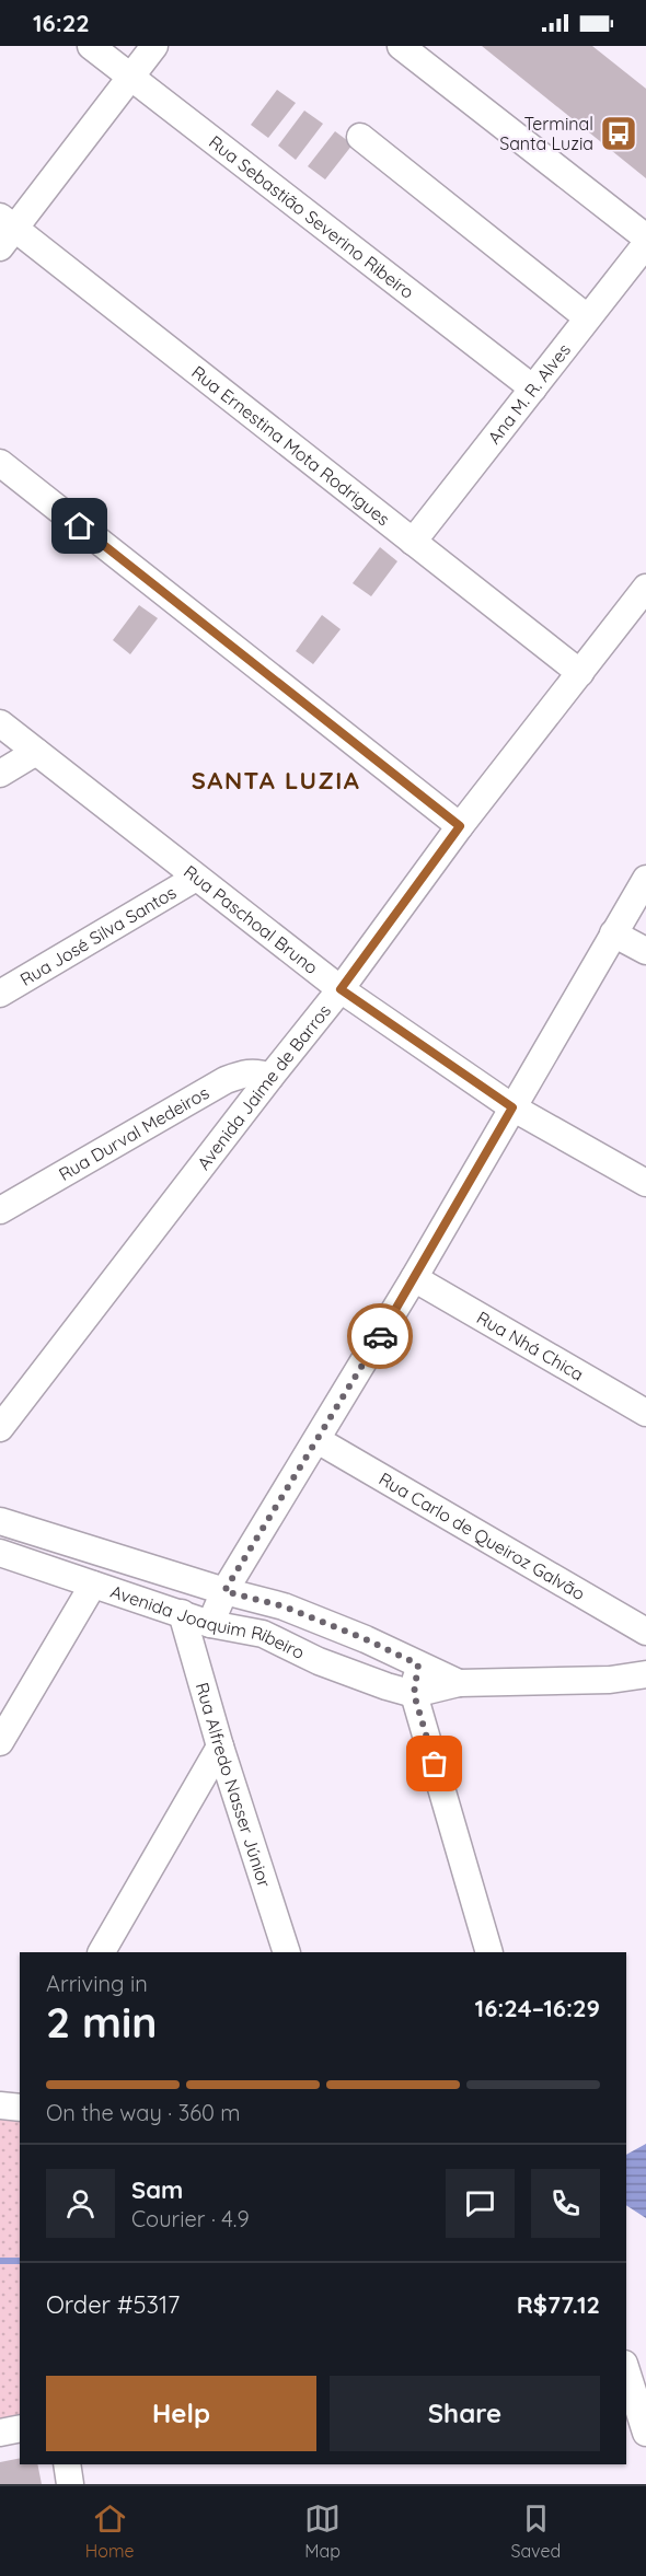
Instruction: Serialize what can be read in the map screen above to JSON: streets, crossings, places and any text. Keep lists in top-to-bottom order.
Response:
{
  "streets": {
    "street": [
      "Rua Sebastião Severino Ribeiro",
      "Ana M. R. Alves",
      "Rua Ernestina Mota Rodrigues",
      "Rua Paschoal Bruno",
      "Rua José Silva Santos",
      "Avenida Jaime de Barros",
      "Rua Durval Medeiros",
      "Rua Nhá Chica",
      "Rua Carlo de Queiroz Galvão",
      "Avenida Joaquim Ribeiro",
      "Rua Alfredo Nasser Júnior"
    ]
  },
  "crossings": [
    ["Rua Sebastião Severino Ribeiro", "Ana M. R. Alves"],
    ["Ana M. R. Alves", "Rua Ernestina Mota Rodrigues"],
    ["Rua Ernestina Mota Rodrigues", "Avenida Jaime de Barros"],
    ["Rua Paschoal Bruno", "Rua José Silva Santos"],
    ["Rua Paschoal Bruno", "Avenida Jaime de Barros"],
    ["Avenida Jaime de Barros", "Rua Durval Medeiros"],
    ["Avenida Joaquim Ribeiro", "Rua Alfredo Nasser Júnior"]
  ],
  "districts": ["SANTA LUZIA"],
  "places": {
    "bus stop": ["Terminal Santa Luzia"]
  },
  "page": {
    "status": "16:22",
    "heading": ["2 min", "Arriving in", "16:24–16:29"],
    "panel": [
      "Sam",
      "Courier · 4.9",
      "Order #5317",
      "R$77.12"
    ],
    "bar": "On the way · 360 m",
    "buttons": ["Help", "Share"],
    "tabs": ["Home", "Map", "Saved"]
  }
}
